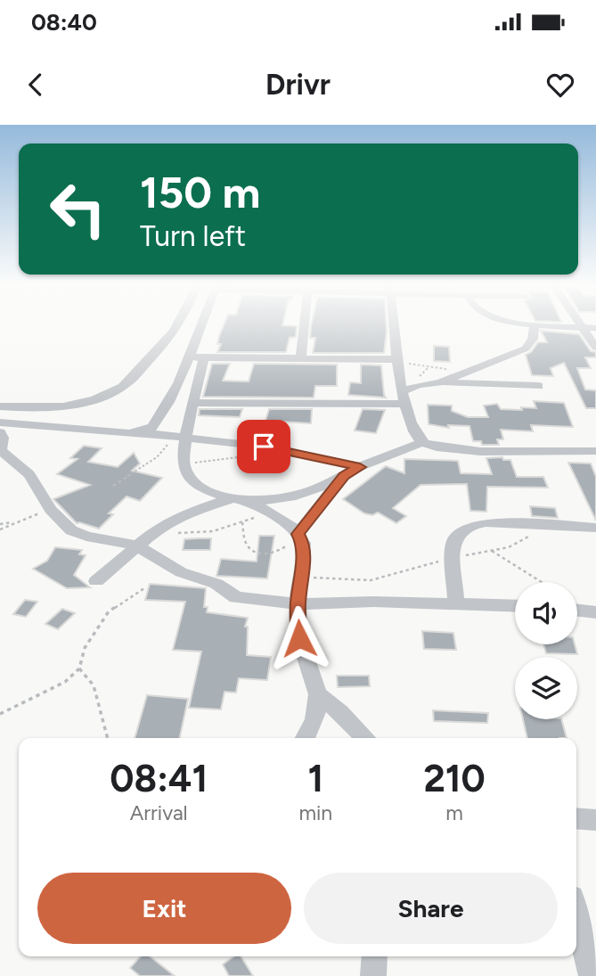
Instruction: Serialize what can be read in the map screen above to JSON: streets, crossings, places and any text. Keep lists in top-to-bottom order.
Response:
{
  "page": {
    "status": "08:40",
    "header": "Drivr",
    "turn": ["150 m", "Turn left"],
    "eta": [
      "08:41",
      "Arrival",
      "1",
      "min",
      "210",
      "m"
    ],
    "buttons": ["Exit", "Share"]
  }
}
